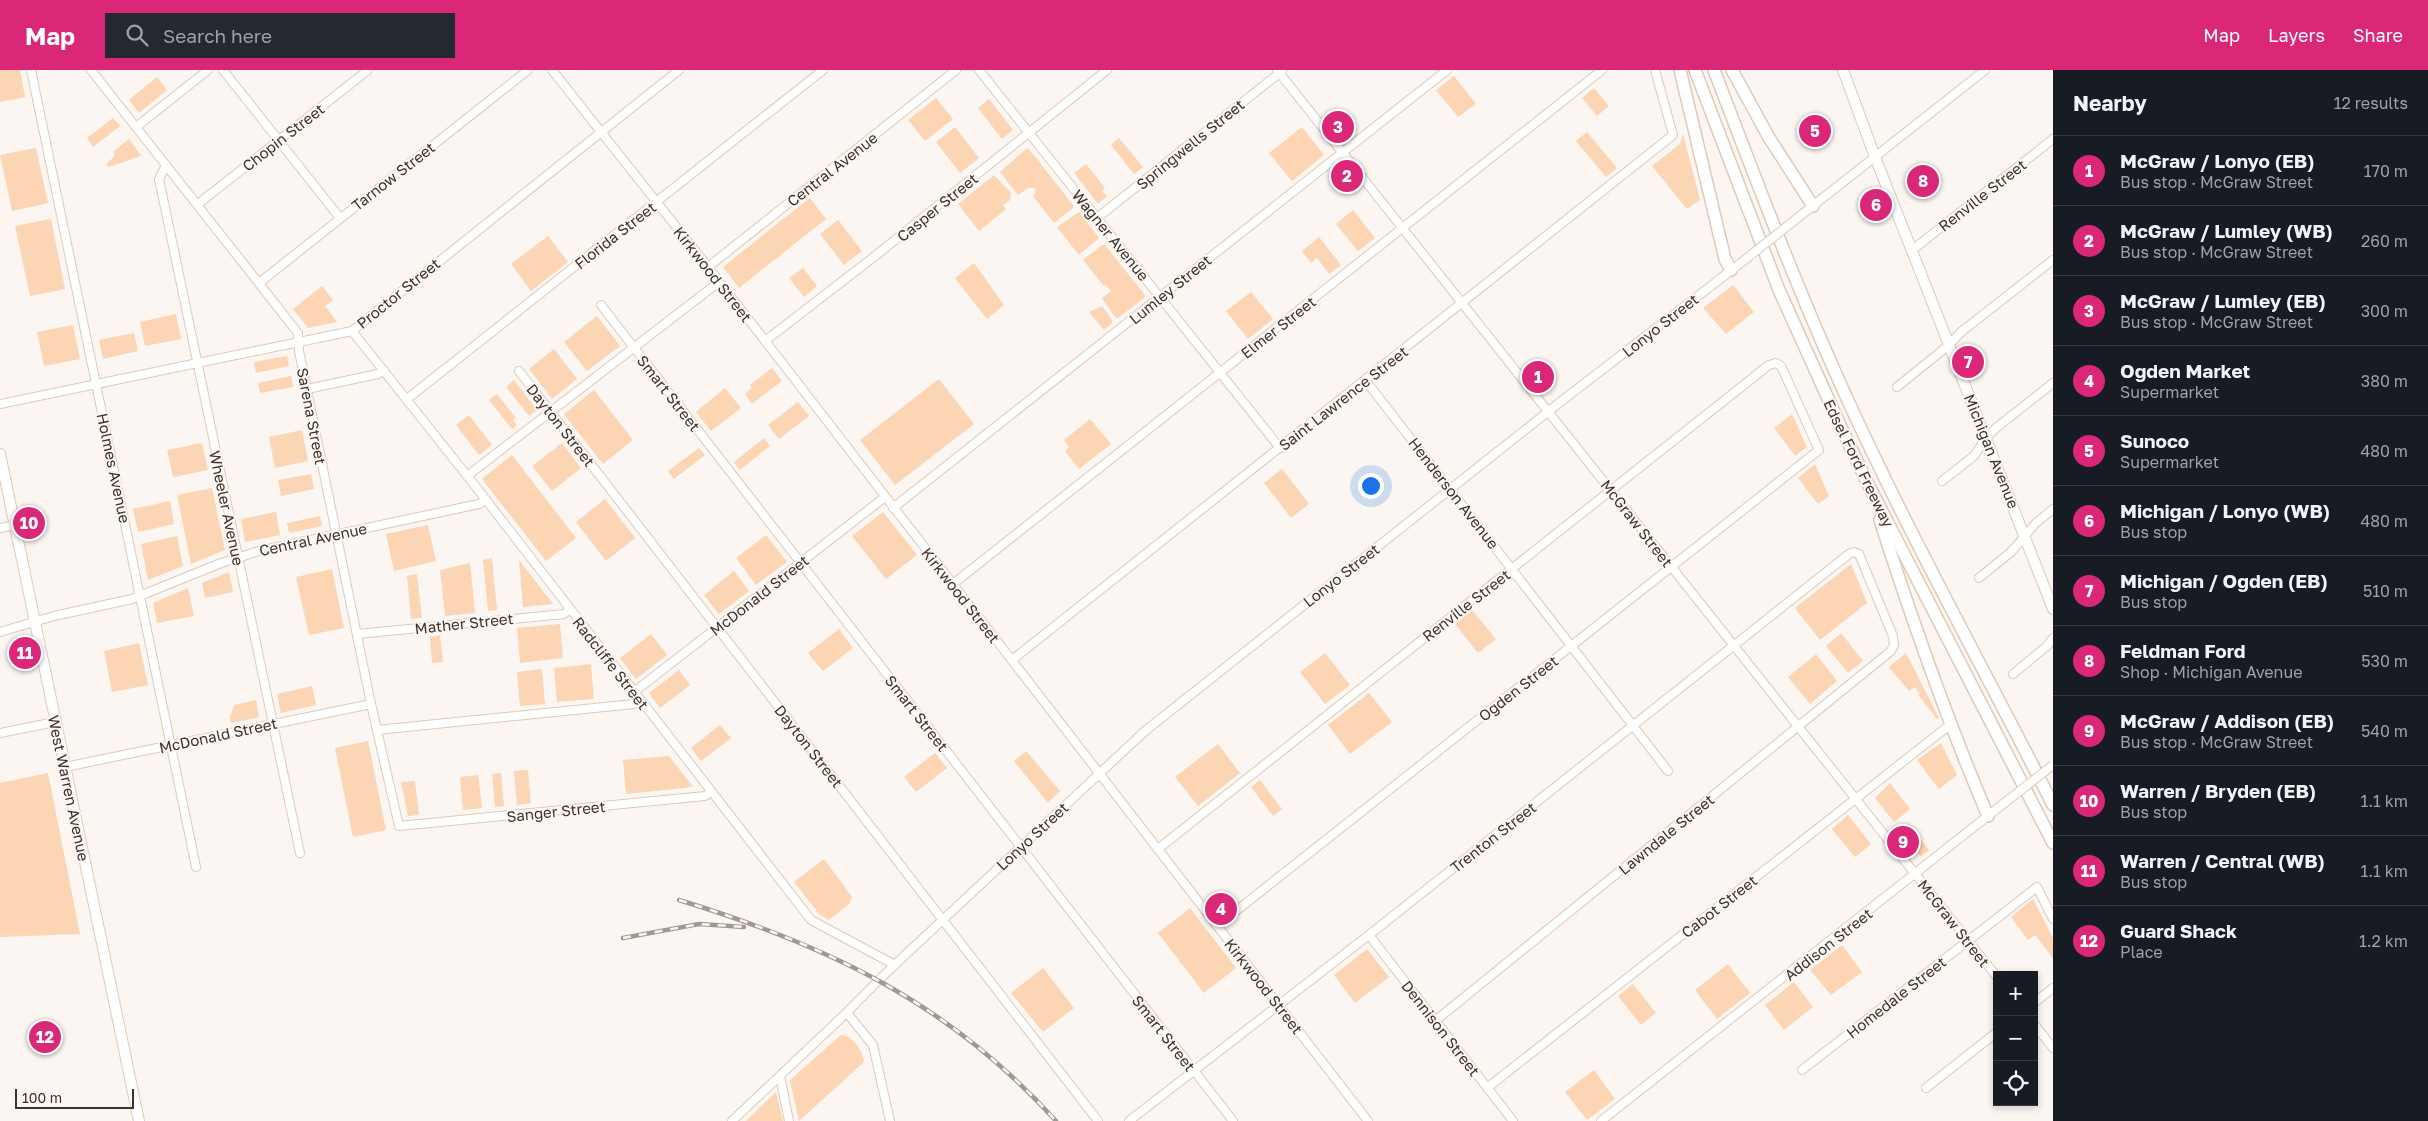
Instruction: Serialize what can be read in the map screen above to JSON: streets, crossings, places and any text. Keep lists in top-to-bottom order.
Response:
{
  "streets": {
    "highway": ["Edsel Ford Freeway"],
    "main road": ["Michigan Avenue", "West Warren Avenue"],
    "street": [
      "Chopin Street",
      "Springwells Street",
      "Central Avenue",
      "Tarnow Street",
      "Renville Street",
      "Casper Street",
      "Florida Street",
      "Wagner Avenue",
      "Kirkwood Street",
      "Lumley Street",
      "Proctor Street",
      "Lonyo Street",
      "Elmer Street",
      "Smart Street",
      "Saint Lawrence Street",
      "Sarena Street",
      "Dayton Street",
      "Holmes Avenue",
      "Henderson Avenue",
      "Wheeler Avenue",
      "McGraw Street",
      "McDonald Street",
      "Mather Street",
      "Radcliffe Street",
      "Ogden Street",
      "Sanger Street",
      "Lawndale Street",
      "Trenton Street",
      "Cabot Street",
      "Addison Street",
      "Homedale Street",
      "Dennison Street"
    ]
  },
  "crossings": [
    ["Chopin Street", "Sarena Street"],
    ["Springwells Street", "Wagner Avenue"],
    ["Springwells Street", "McGraw Street"],
    ["Central Avenue", "Kirkwood Street"],
    ["Central Avenue", "Sarena Street"],
    ["Central Avenue", "Holmes Avenue"],
    ["Central Avenue", "Wheeler Avenue"],
    ["Central Avenue", "Radcliffe Street"],
    ["Central Avenue", "West Warren Avenue"],
    ["Tarnow Street", "Sarena Street"],
    ["Renville Street", "Kirkwood Street"],
    ["Renville Street", "Michigan Avenue"],
    ["Renville Street", "Henderson Avenue"],
    ["Renville Street", "McGraw Street"],
    ["Renville Street", "Ogden Street"],
    ["Casper Street", "Wagner Avenue"],
    ["Casper Street", "Kirkwood Street"],
    ["Florida Street", "Kirkwood Street"],
    ["Florida Street", "Radcliffe Street"],
    ["Wagner Avenue", "Lumley Street"],
    ["Wagner Avenue", "Elmer Street"],
    ["Wagner Avenue", "Saint Lawrence Street"],
    ["Kirkwood Street", "Lumley Street"],
    ["Kirkwood Street", "Proctor Street"],
    ["Kirkwood Street", "Lonyo Street"],
    ["Kirkwood Street", "Elmer Street"],
    ["Kirkwood Street", "Saint Lawrence Street"],
    ["Kirkwood Street", "McDonald Street"],
    ["Kirkwood Street", "Ogden Street"],
    ["Kirkwood Street", "Trenton Street"],
    ["Lumley Street", "McGraw Street"],
    ["Proctor Street", "Sarena Street"],
    ["Proctor Street", "Holmes Avenue"],
    ["Proctor Street", "Wheeler Avenue"],
    ["Proctor Street", "Radcliffe Street"],
    ["Lonyo Street", "Smart Street"],
    ["Lonyo Street", "Dayton Street"],
    ["Lonyo Street", "Michigan Avenue"],
    ["Lonyo Street", "Henderson Avenue"],
    ["Lonyo Street", "McGraw Street"],
    ["Lonyo Street", "Radcliffe Street"],
    ["Elmer Street", "McGraw Street"],
    ["Smart Street", "McDonald Street"],
    ["Smart Street", "Trenton Street"],
    ["Saint Lawrence Street", "Henderson Avenue"],
    ["Saint Lawrence Street", "McGraw Street"],
    ["Sarena Street", "Wheeler Avenue"],
    ["Sarena Street", "McDonald Street"],
    ["Sarena Street", "Mather Street"],
    ["Sarena Street", "Sanger Street"],
    ["Dayton Street", "McDonald Street"],
    ["Holmes Avenue", "McDonald Street"],
    ["Henderson Avenue", "Ogden Street"],
    ["Henderson Avenue", "Trenton Street"],
    ["Wheeler Avenue", "McDonald Street"],
    ["McGraw Street", "Ogden Street"],
    ["McGraw Street", "Lawndale Street"],
    ["McGraw Street", "Trenton Street"],
    ["McGraw Street", "Cabot Street"],
    ["McGraw Street", "Addison Street"],
    ["McGraw Street", "Homedale Street"],
    ["McDonald Street", "Radcliffe Street"],
    ["McDonald Street", "West Warren Avenue"],
    ["Mather Street", "Radcliffe Street"],
    ["Radcliffe Street", "Sanger Street"],
    ["Lawndale Street", "Trenton Street"],
    ["Lawndale Street", "Dennison Street"],
    ["Trenton Street", "Dennison Street"],
    ["Cabot Street", "Dennison Street"]
  ],
  "scale_bar": "100 m",
  "page": {
    "header": "Map",
    "search": "Search here",
    "nav": ["Map", "Layers", "Share"],
    "heading": ["Nearby", "12 results"],
    "pins": [
      "3",
      "5",
      "2",
      "8",
      "6",
      "7",
      "1",
      "10",
      "11",
      "9",
      "4",
      "12"
    ],
    "list": [
      {
        "mark": "1",
        "name": "McGraw / Lonyo (EB)",
        "note": "Bus stop · McGraw Street",
        "value": "170 m"
      },
      {
        "mark": "2",
        "name": "McGraw / Lumley (WB)",
        "note": "Bus stop · McGraw Street",
        "value": "260 m"
      },
      {
        "mark": "3",
        "name": "McGraw / Lumley (EB)",
        "note": "Bus stop · McGraw Street",
        "value": "300 m"
      },
      {
        "mark": "4",
        "name": "Ogden Market",
        "note": "Supermarket",
        "value": "380 m"
      },
      {
        "mark": "5",
        "name": "Sunoco",
        "note": "Supermarket",
        "value": "480 m"
      },
      {
        "mark": "6",
        "name": "Michigan / Lonyo (WB)",
        "note": "Bus stop",
        "value": "480 m"
      },
      {
        "mark": "7",
        "name": "Michigan / Ogden (EB)",
        "note": "Bus stop",
        "value": "510 m"
      },
      {
        "mark": "8",
        "name": "Feldman Ford",
        "note": "Shop · Michigan Avenue",
        "value": "530 m"
      },
      {
        "mark": "9",
        "name": "McGraw / Addison (EB)",
        "note": "Bus stop · McGraw Street",
        "value": "540 m"
      },
      {
        "mark": "10",
        "name": "Warren / Bryden (EB)",
        "note": "Bus stop",
        "value": "1.1 km"
      },
      {
        "mark": "11",
        "name": "Warren / Central (WB)",
        "note": "Bus stop",
        "value": "1.1 km"
      },
      {
        "mark": "12",
        "name": "Guard Shack",
        "note": "Place",
        "value": "1.2 km"
      }
    ],
    "map_buttons": ["+", "−"],
    "scale": "100 m"
  }
}
